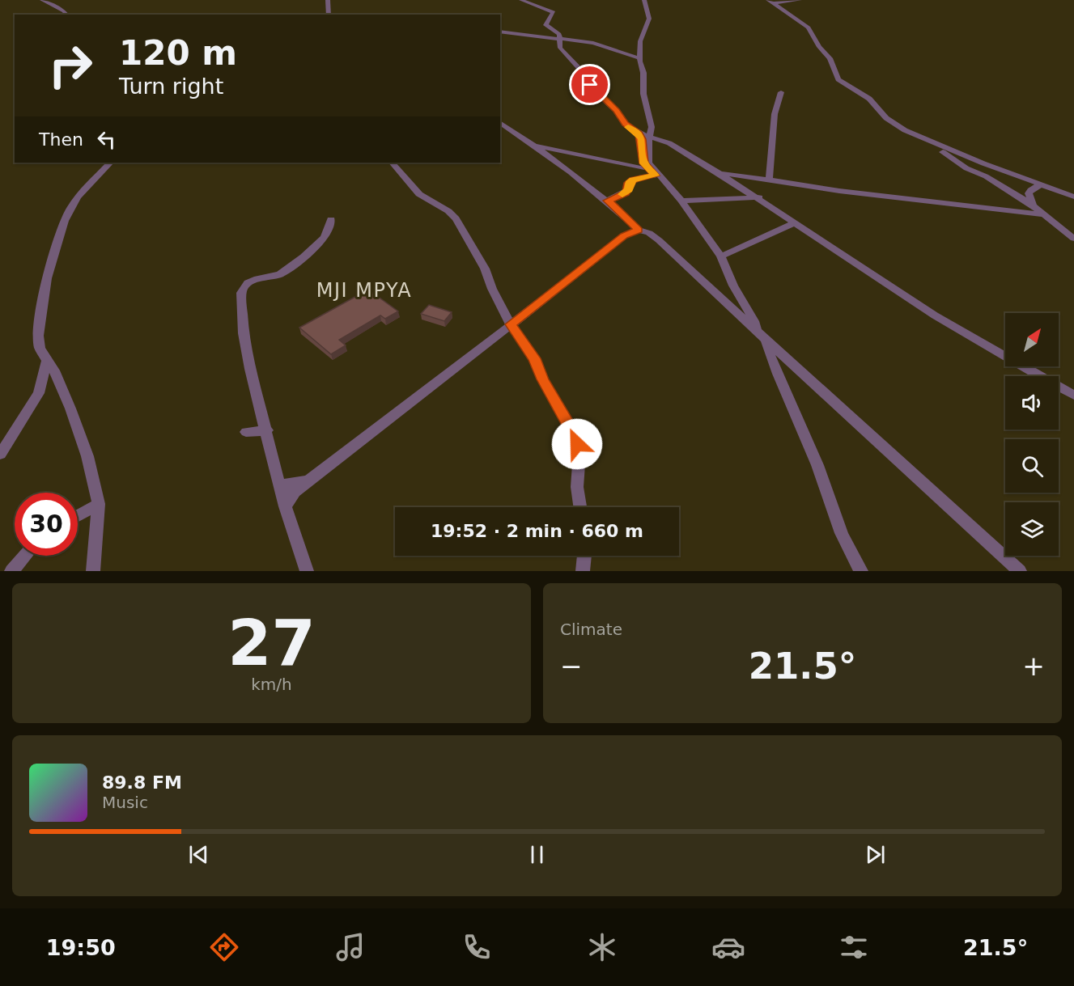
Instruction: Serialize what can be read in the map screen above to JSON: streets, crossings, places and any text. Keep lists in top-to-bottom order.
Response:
{
  "districts": ["MJI MPYA"],
  "north": "top right",
  "page": {
    "turn": ["120 m", "Turn right"],
    "then": "Then",
    "limit": "30",
    "trip": "19:52 · 2 min · 660 m",
    "tile": [
      ["27", "km/h"],
      "Climate"
    ],
    "heat": ["−", "21.5°", "+"],
    "song": ["89.8 FM", "Music"],
    "tabs": ["19:50", "21.5°"]
  }
}
